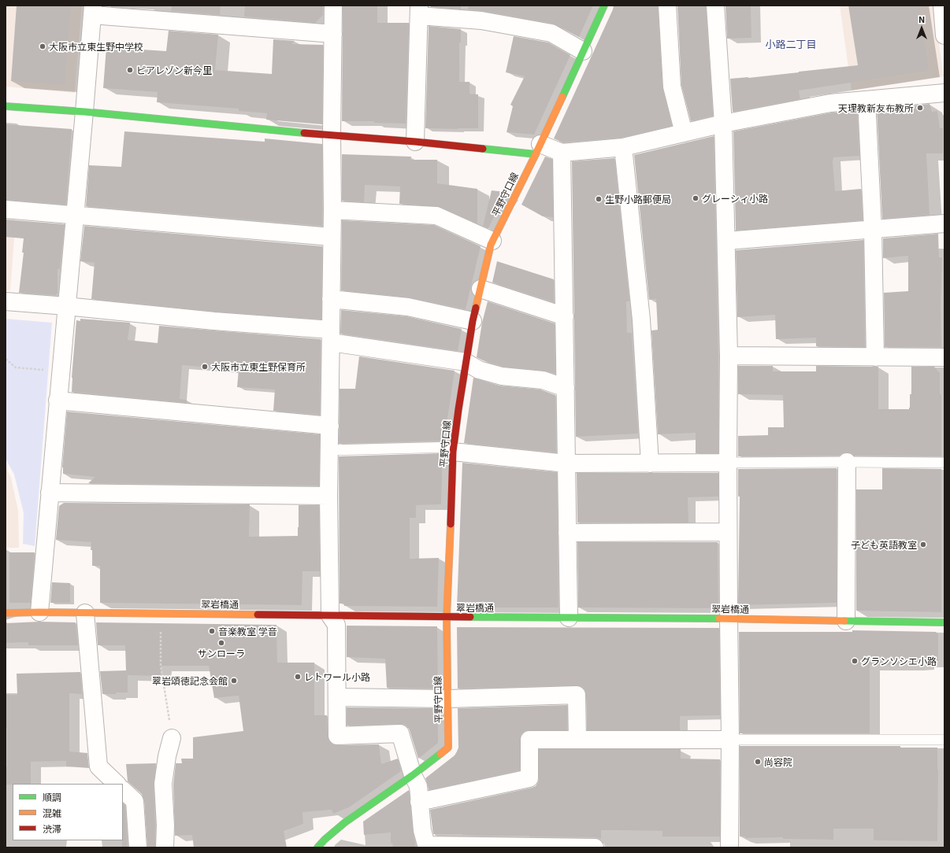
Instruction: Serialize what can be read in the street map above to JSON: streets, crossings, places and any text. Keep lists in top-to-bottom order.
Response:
{
  "streets": {
    "street": ["平野守口線", "翠岩橋通"]
  },
  "crossings": [
    ["平野守口線", "翠岩橋通"]
  ],
  "districts": ["小路二丁目"],
  "places": [
    "大阪市立東生野中学校",
    "ピアレゾン新今里",
    "天理教新友布教所",
    "グレーシィ小路",
    "生野小路郵便局",
    "大阪市立東生野保育所",
    "子ども英語教室",
    "音楽教室 学音",
    "サンローラ",
    "グランソシエ小路",
    "レトワール小路",
    "翠岩頌徳記念会館",
    "尚容院"
  ],
  "legend": ["順調", "混雑", "渋滞"],
  "north": "top"
}
